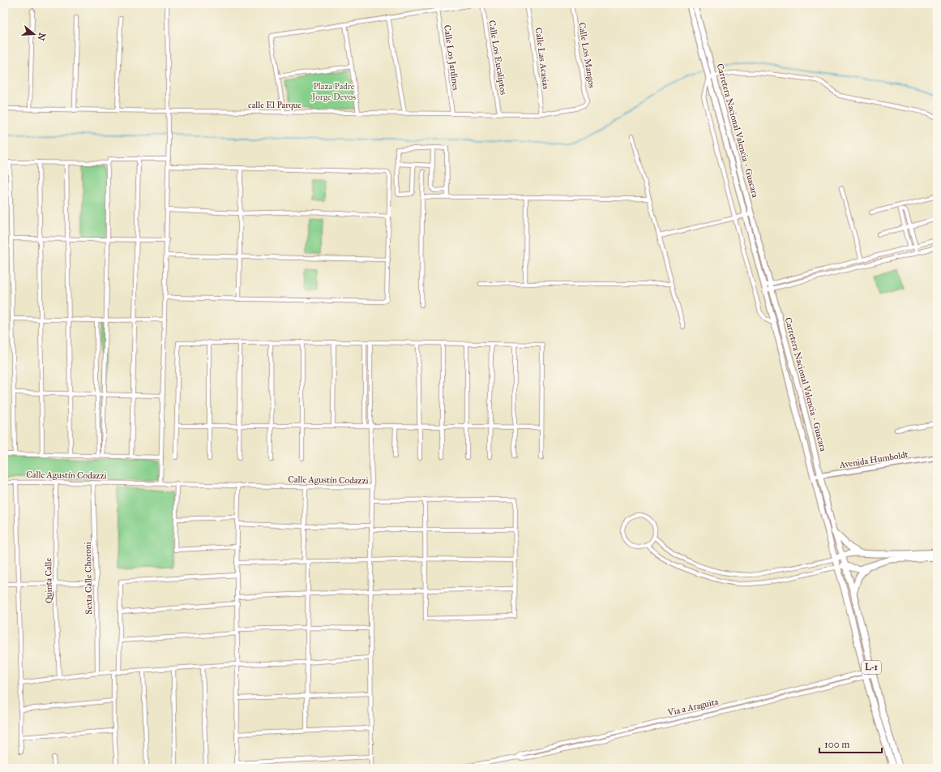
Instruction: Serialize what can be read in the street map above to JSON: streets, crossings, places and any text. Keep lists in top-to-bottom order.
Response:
{
  "streets": {
    "main road": ["Carretera Nacional Valencia - Guacara", "L-1"],
    "street": [
      "Calle Los Mangos",
      "Calle Los Jardines",
      "Calle Los Eucaliptos",
      "Calle Las Acasias",
      "calle El Parque",
      "Avenida Humboldt",
      "Calle Agustín Codazzi",
      "Sexta Calle Choroni",
      "Quinta Calle",
      "Via a Araguita"
    ]
  },
  "crossings": [
    ["Calle Los Mangos", "calle El Parque"],
    ["Calle Los Jardines", "calle El Parque"],
    ["Calle Los Eucaliptos", "calle El Parque"],
    ["Calle Las Acasias", "calle El Parque"],
    ["Carretera Nacional Valencia - Guacara", "Avenida Humboldt"],
    ["Carretera Nacional Valencia - Guacara", "Via a Araguita"],
    ["Calle Agustín Codazzi", "Sexta Calle Choroni"],
    ["Calle Agustín Codazzi", "Quinta Calle"]
  ],
  "parks": ["Plaza Padre Jorge Devos"],
  "scale_bar": "100 m",
  "north": "right"
}
